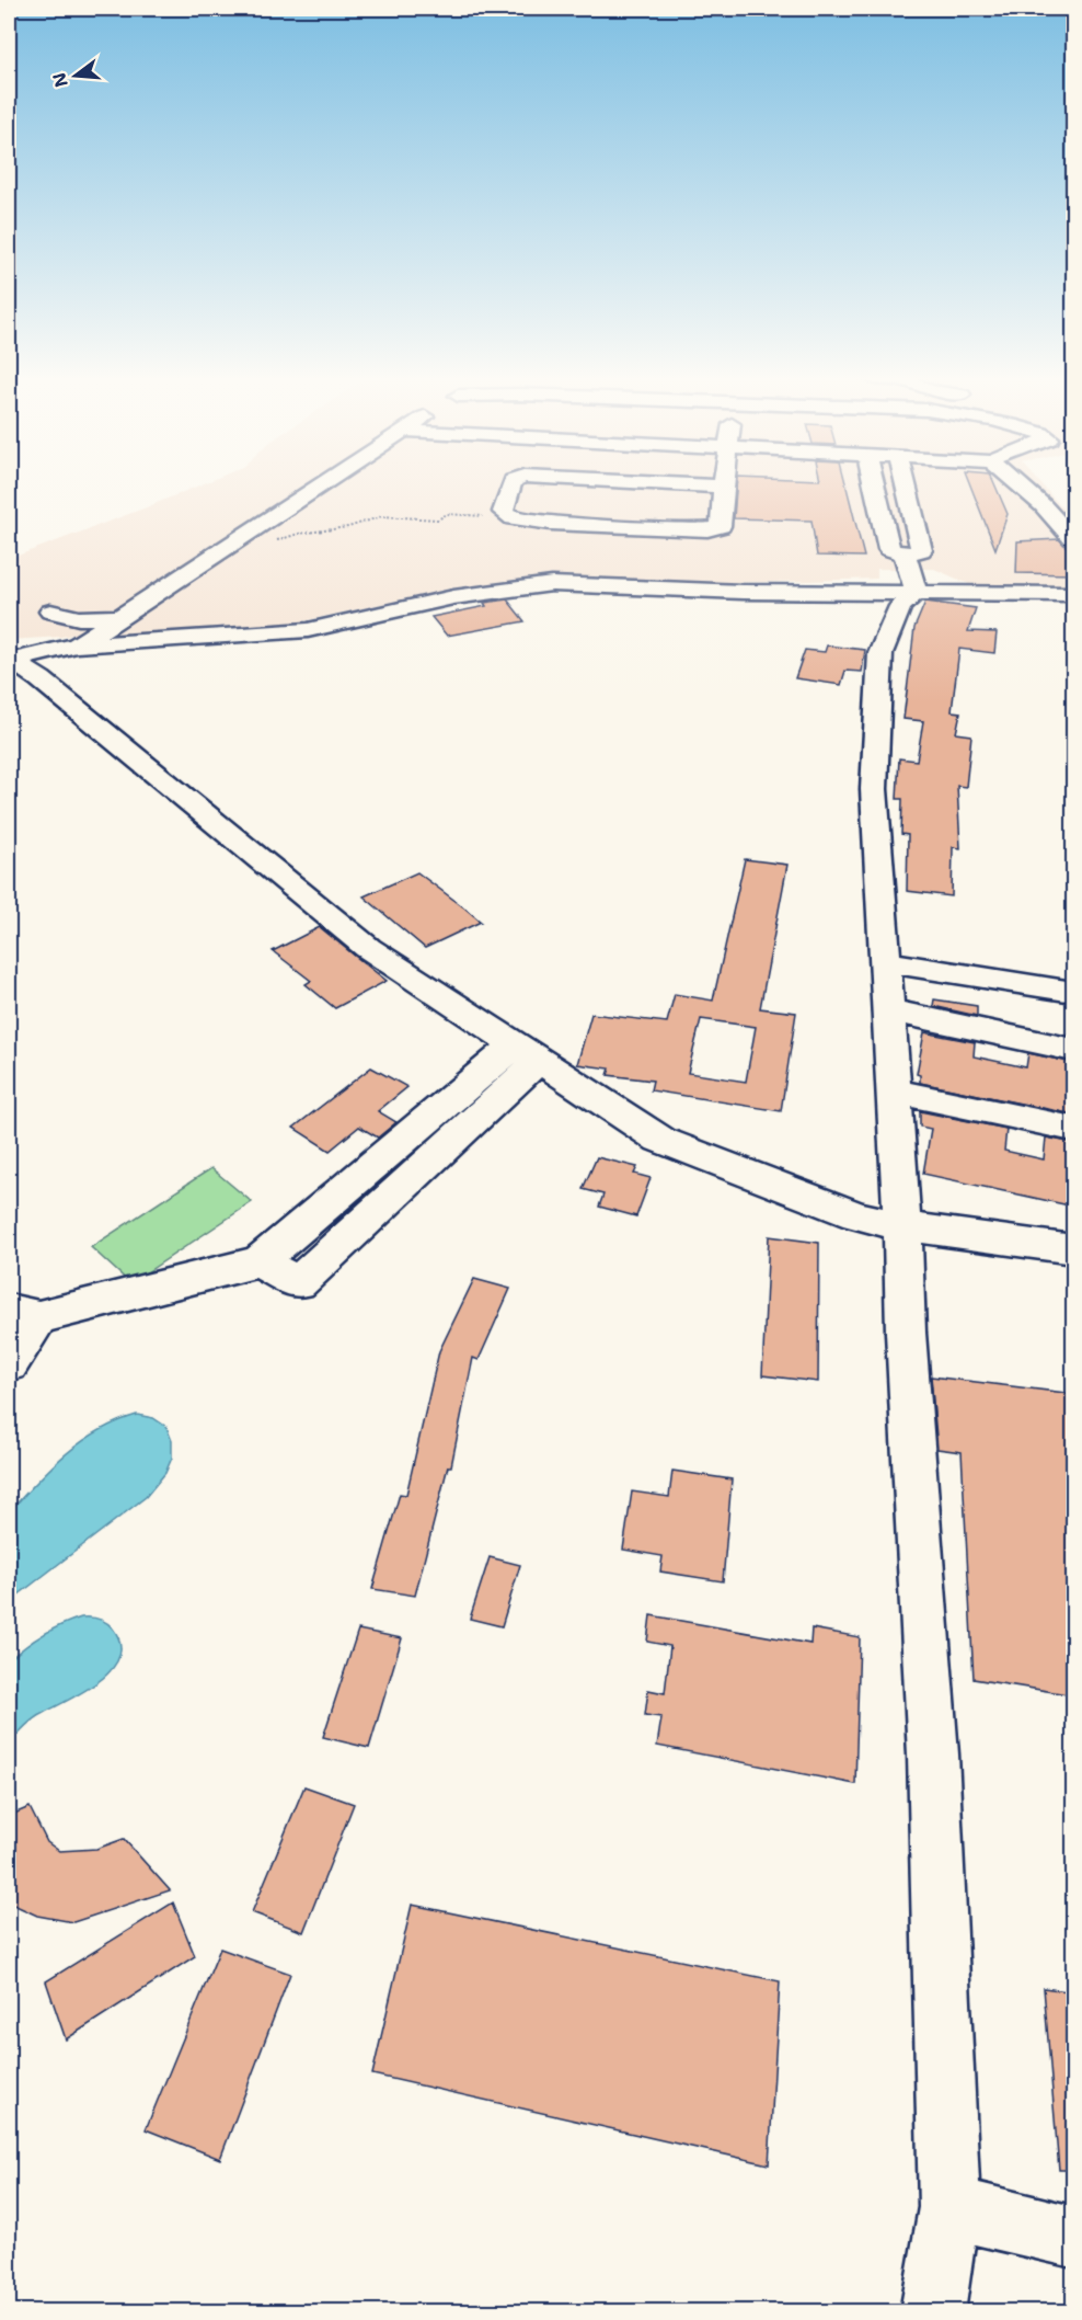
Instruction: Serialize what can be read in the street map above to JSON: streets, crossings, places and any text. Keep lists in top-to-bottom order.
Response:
{
  "north": "left"
}
